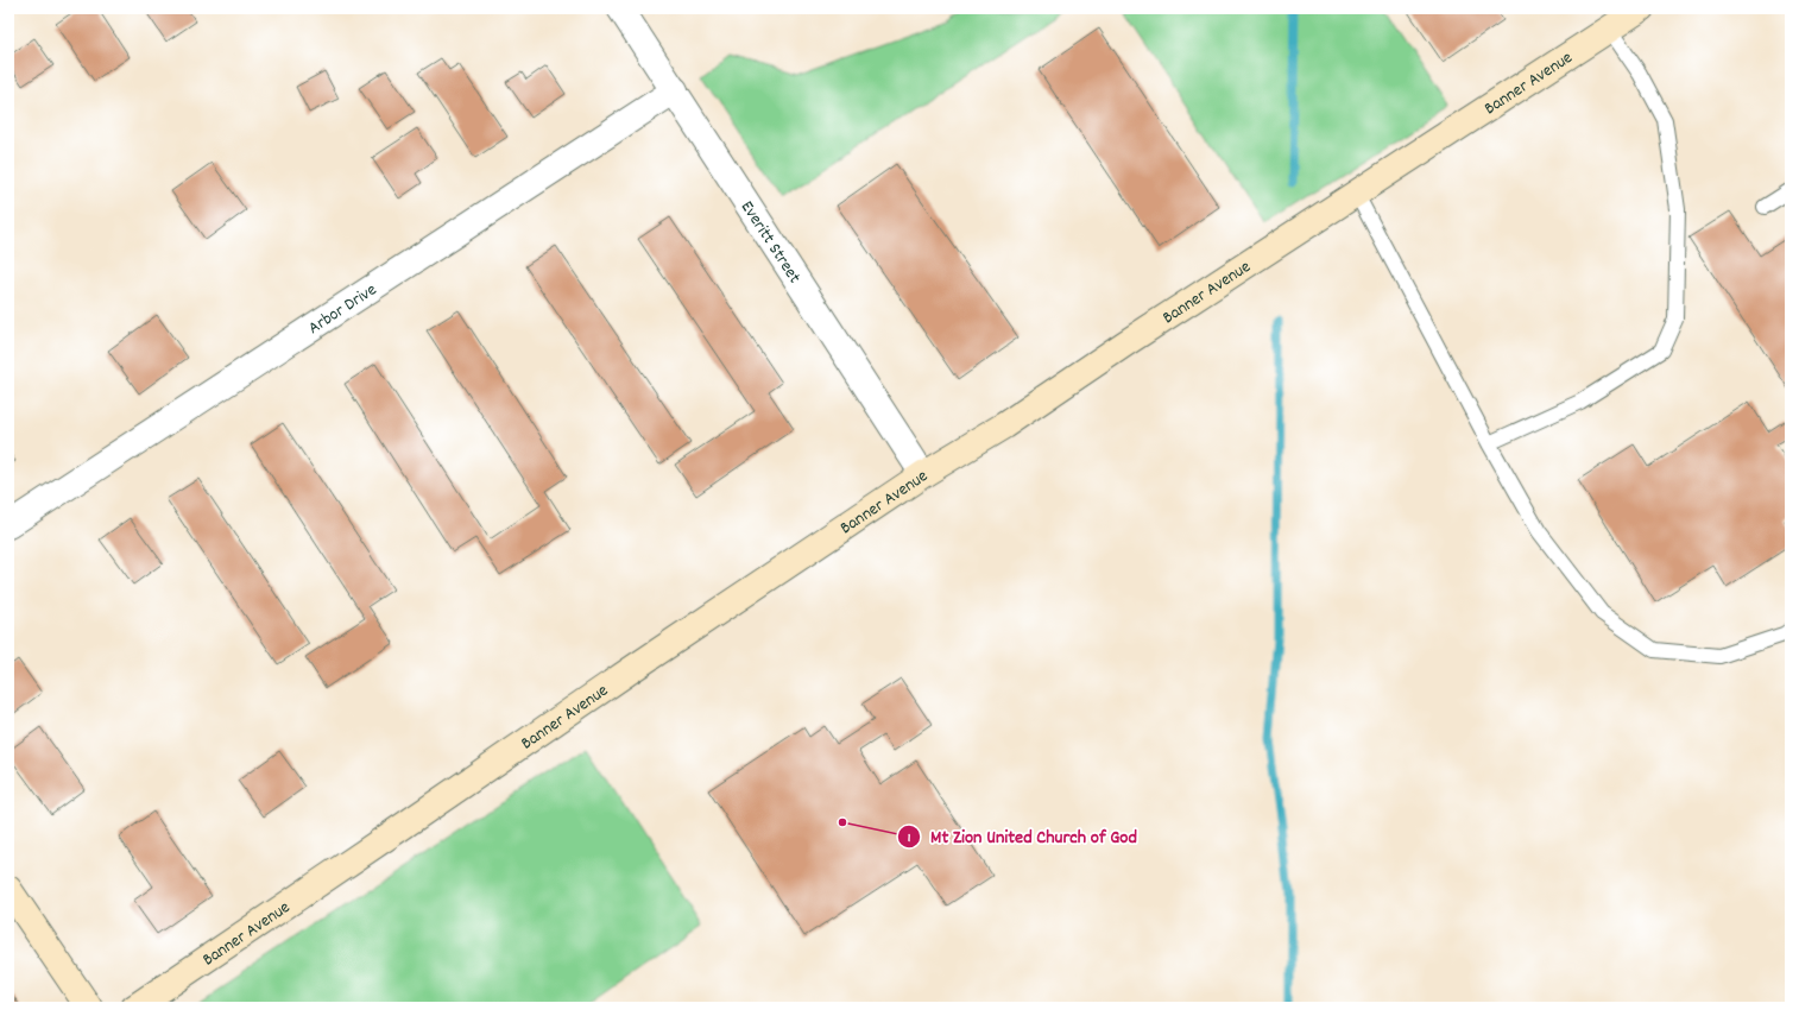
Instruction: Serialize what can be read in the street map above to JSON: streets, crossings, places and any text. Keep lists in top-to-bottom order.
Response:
{
  "streets": {
    "street": ["Banner Avenue", "Everitt Street", "Arbor Drive"]
  },
  "crossings": [
    ["Banner Avenue", "Everitt Street"],
    ["Everitt Street", "Arbor Drive"]
  ],
  "places": ["Mt Zion United Church of God"]
}
